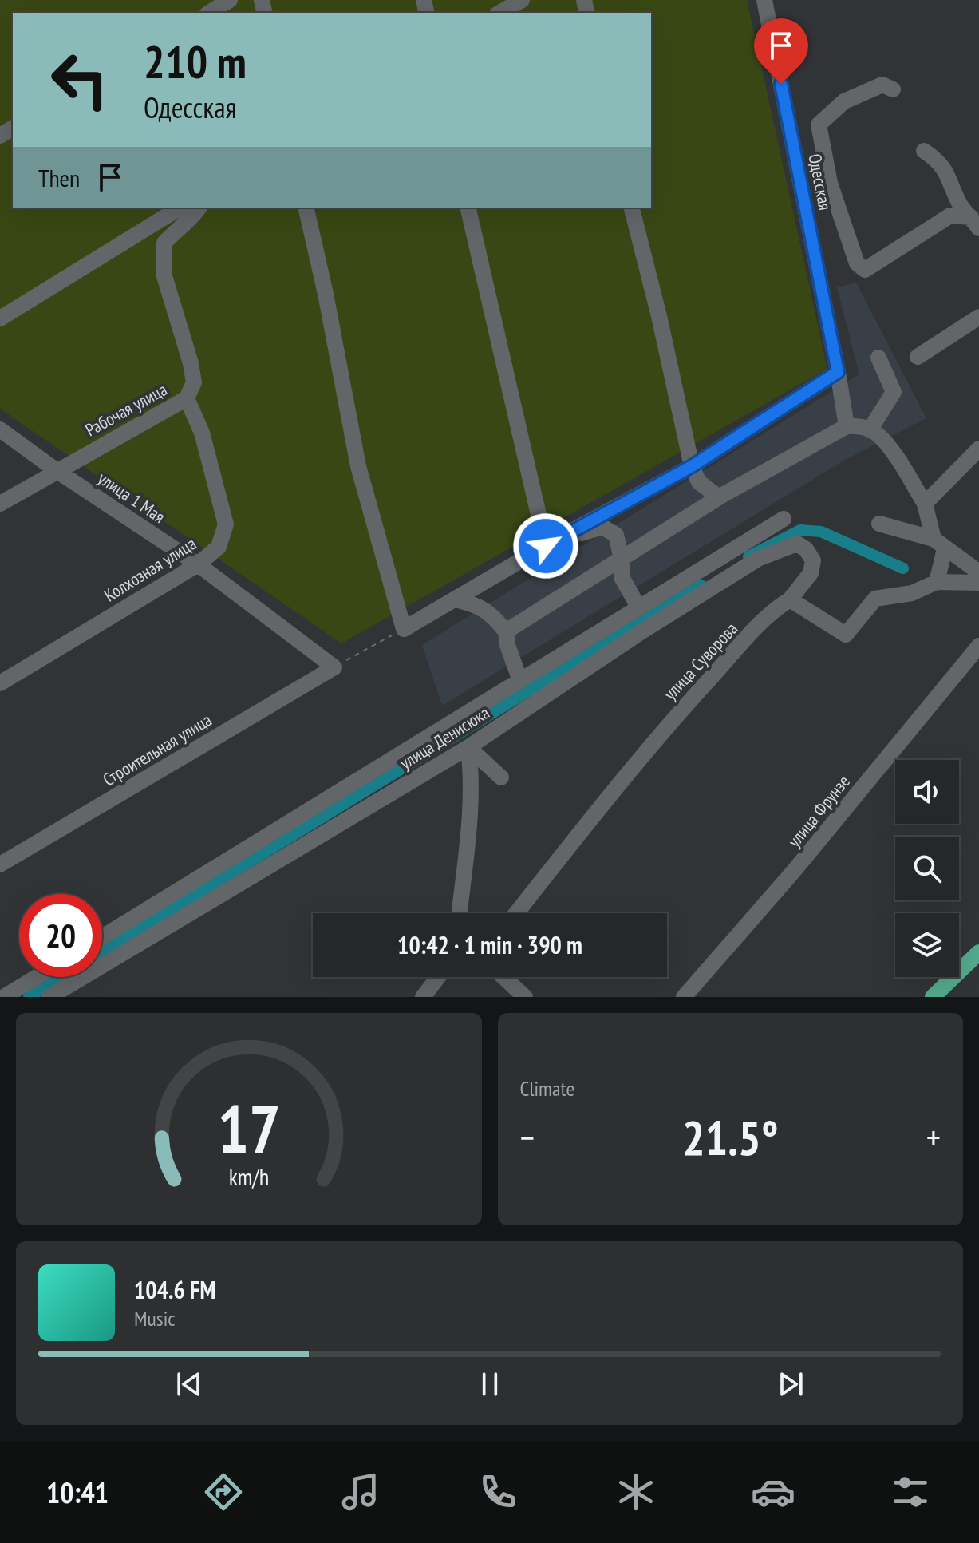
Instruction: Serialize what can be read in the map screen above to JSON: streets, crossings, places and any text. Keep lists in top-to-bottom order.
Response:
{
  "streets": {
    "street": [
      "Одесская",
      "Рабочая улица",
      "улица 1 Мая",
      "Колхозная улица",
      "улица Суворова",
      "улица Денисюка",
      "Строительная улица",
      "улица Фрунзе"
    ]
  },
  "crossings": [
    ["Рабочая улица", "улица 1 Мая"],
    ["Рабочая улица", "Колхозная улица"],
    ["улица 1 Мая", "Колхозная улица"],
    ["улица 1 Мая", "Строительная улица"],
    ["улица Суворова", "улица Денисюка"]
  ],
  "page": {
    "turn": ["210 m", "Одесская"],
    "then": "Then",
    "limit": "20",
    "trip": "10:42 · 1 min · 390 m",
    "tile": "Climate",
    "heat": ["−", "21.5°", "+"],
    "song": ["104.6 FM", "Music"],
    "tabs": "10:41",
    "gauge": ["17", "km/h"]
  }
}
